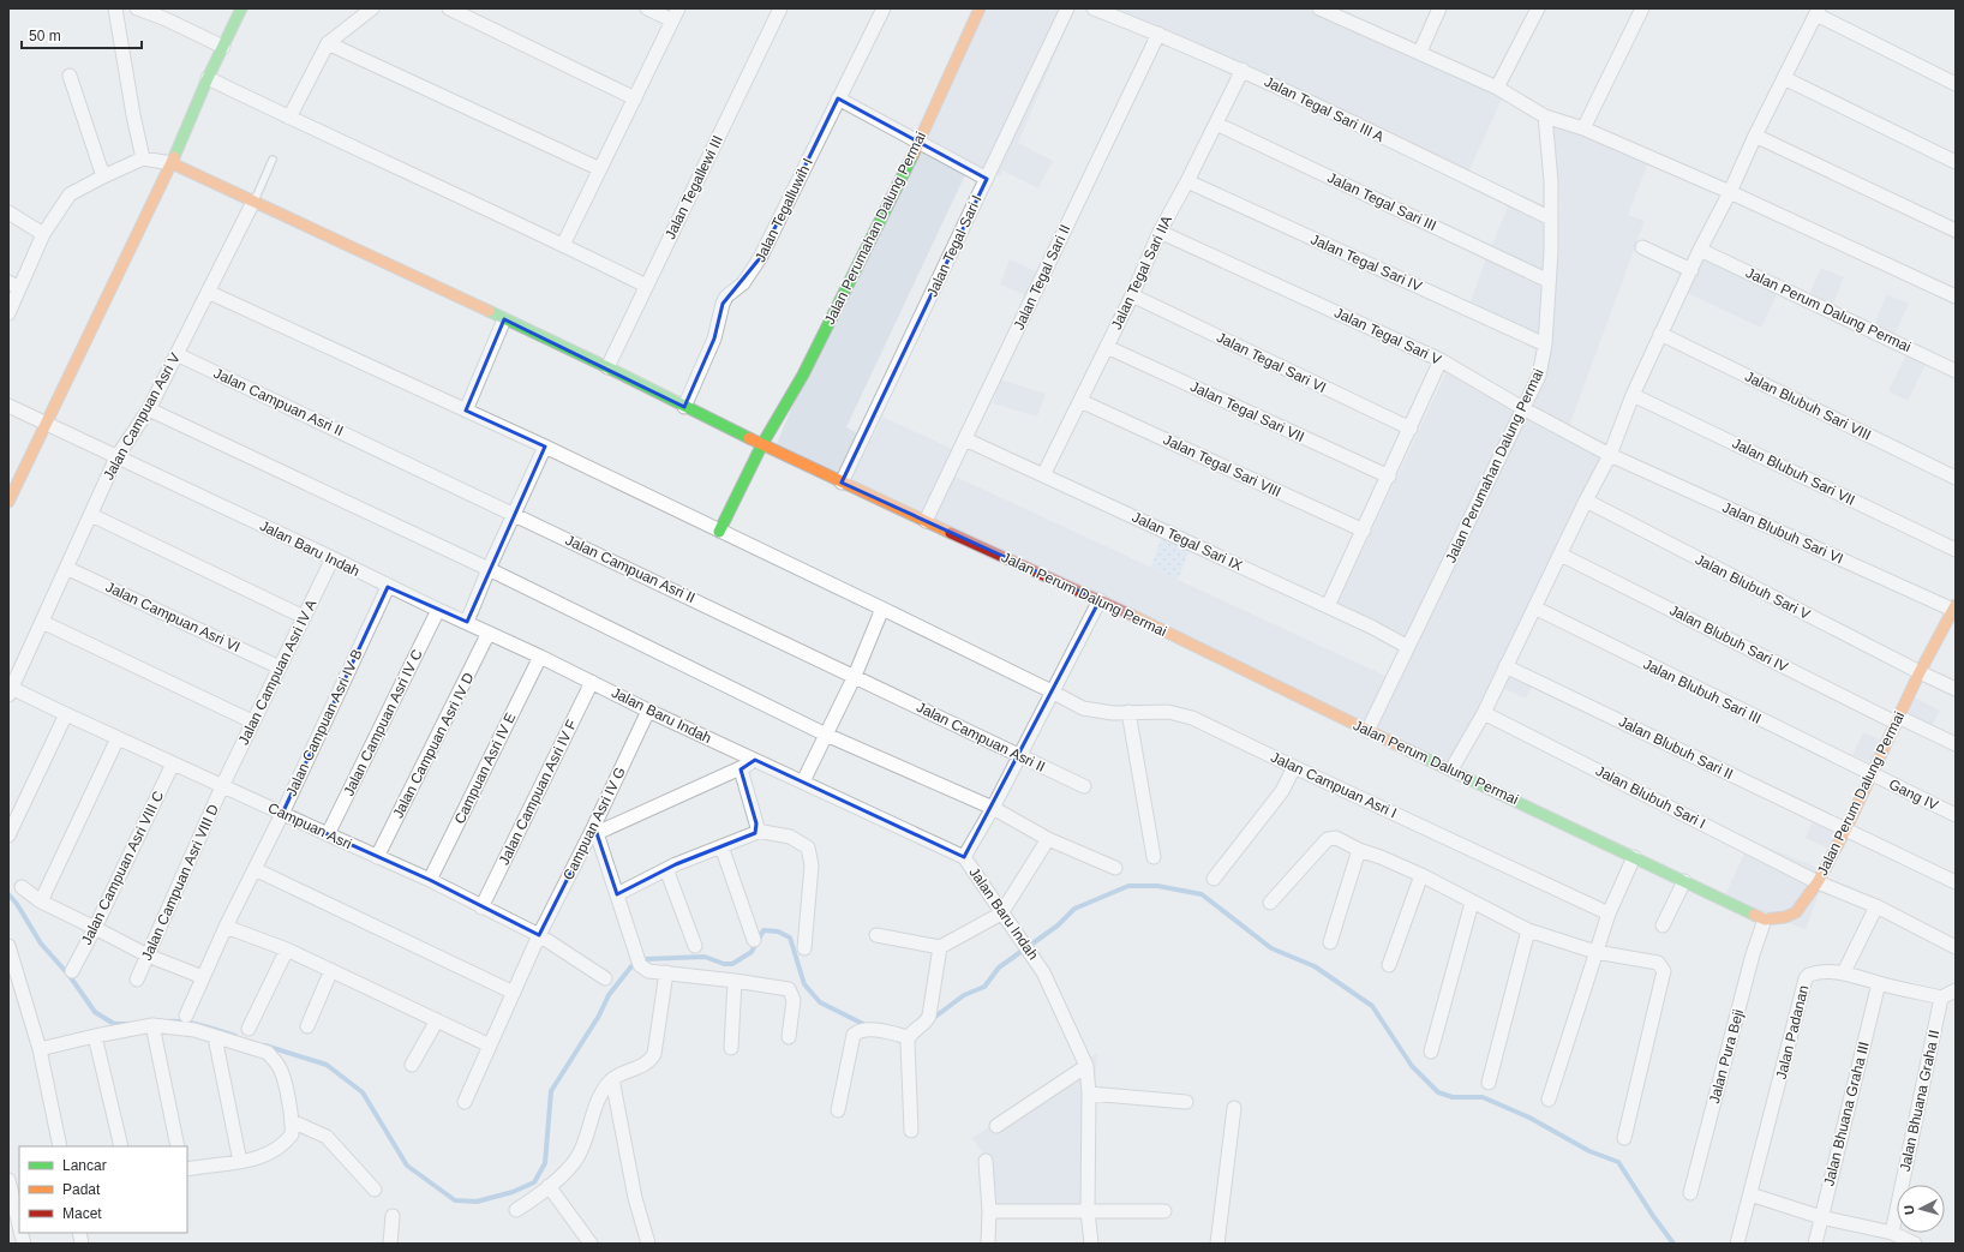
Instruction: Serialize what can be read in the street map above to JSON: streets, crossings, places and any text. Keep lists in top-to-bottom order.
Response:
{
  "streets": {
    "street": [
      "Jalan Tegal Sari III A",
      "Jalan Tegallewi III",
      "Jalan Tegal Sari III",
      "Jalan Tegalluwih I",
      "Jalan Perumahan Dalung Permai",
      "Jalan Tegal Sari I",
      "Jalan Tegal Sari IV",
      "Jalan Tegal Sari IIA",
      "Jalan Tegal Sari II",
      "Jalan Perum Dalung Permai",
      "Jalan Tegal Sari V",
      "Jalan Tegal Sari VI",
      "Jalan Campuan Asri II",
      "Jalan Blubuh Sari VIII",
      "Jalan Tegal Sari VII",
      "Jalan Campuan Asri V",
      "Jalan Tegal Sari VIII",
      "Jalan Blubuh Sari VII",
      "Jalan Blubuh Sari VI",
      "Jalan Tegal Sari IX",
      "Jalan Baru Indah",
      "Jalan Blubuh Sari V",
      "Jalan Campuan Asri VI",
      "Jalan Blubuh Sari IV",
      "Jalan Campuan Asri IV A",
      "Jalan Blubuh Sari III",
      "Jalan Campuan Asri IV B",
      "Jalan Campuan Asri IV C",
      "Jalan Campuan Asri IV D",
      "Jalan Blubuh Sari II",
      "Campuan Asri IV E",
      "Jalan Campuan Asri I",
      "Jalan Campuan Asri IV F",
      "Gang IV",
      "Jalan Blubuh Sari I",
      "Campuan Asri IV G",
      "Campuan Asri",
      "Jalan Campuan Asri VIII C",
      "Jalan Campuan Asri VIII D",
      "Jalan Padanan",
      "Jalan Pura Beji",
      "Jalan Bhuana Graha II",
      "Jalan Bhuana Graha III"
    ]
  },
  "crossings": [
    ["Jalan Tegal Sari III A", "Jalan Perumahan Dalung Permai"],
    ["Jalan Tegal Sari III A", "Jalan Tegal Sari IIA"],
    ["Jalan Tegal Sari III A", "Jalan Tegal Sari II"],
    ["Jalan Tegallewi III", "Jalan Perum Dalung Permai"],
    ["Jalan Tegal Sari III", "Jalan Perumahan Dalung Permai"],
    ["Jalan Tegal Sari III", "Jalan Tegal Sari IIA"],
    ["Jalan Tegalluwih I", "Jalan Perum Dalung Permai"],
    ["Jalan Perumahan Dalung Permai", "Jalan Tegal Sari IV"],
    ["Jalan Perumahan Dalung Permai", "Jalan Perum Dalung Permai"],
    ["Jalan Perumahan Dalung Permai", "Jalan Tegal Sari V"],
    ["Jalan Perumahan Dalung Permai", "Jalan Tegal Sari IX"],
    ["Jalan Tegal Sari I", "Jalan Perum Dalung Permai"],
    ["Jalan Tegal Sari IV", "Jalan Tegal Sari IIA"],
    ["Jalan Tegal Sari IIA", "Jalan Tegal Sari V"],
    ["Jalan Tegal Sari IIA", "Jalan Tegal Sari VI"],
    ["Jalan Tegal Sari IIA", "Jalan Tegal Sari VII"],
    ["Jalan Tegal Sari IIA", "Jalan Tegal Sari VIII"],
    ["Jalan Tegal Sari IIA", "Jalan Tegal Sari IX"],
    ["Jalan Tegal Sari II", "Jalan Perum Dalung Permai"],
    ["Jalan Tegal Sari II", "Jalan Tegal Sari IX"],
    ["Jalan Perum Dalung Permai", "Jalan Campuan Asri V"],
    ["Jalan Perum Dalung Permai", "Jalan Blubuh Sari VI"],
    ["Jalan Perum Dalung Permai", "Jalan Blubuh Sari V"],
    ["Jalan Perum Dalung Permai", "Jalan Blubuh Sari IV"],
    ["Jalan Perum Dalung Permai", "Jalan Blubuh Sari III"],
    ["Jalan Perum Dalung Permai", "Jalan Blubuh Sari II"],
    ["Jalan Perum Dalung Permai", "Gang IV"],
    ["Jalan Perum Dalung Permai", "Jalan Blubuh Sari I"],
    ["Jalan Perum Dalung Permai", "Jalan Pura Beji"],
    ["Jalan Tegal Sari V", "Jalan Blubuh Sari VI"],
    ["Jalan Campuan Asri II", "Jalan Campuan Asri V"],
    ["Jalan Campuan Asri V", "Jalan Baru Indah"],
    ["Jalan Campuan Asri V", "Jalan Campuan Asri VI"],
    ["Jalan Campuan Asri V", "Jalan Campuan Asri I"],
    ["Jalan Campuan Asri V", "Campuan Asri"],
    ["Jalan Baru Indah", "Jalan Campuan Asri IV A"],
    ["Jalan Baru Indah", "Jalan Campuan Asri IV B"],
    ["Jalan Baru Indah", "Jalan Campuan Asri IV C"],
    ["Jalan Baru Indah", "Jalan Campuan Asri IV D"],
    ["Jalan Baru Indah", "Campuan Asri IV E"],
    ["Jalan Baru Indah", "Jalan Campuan Asri IV F"],
    ["Jalan Baru Indah", "Campuan Asri IV G"],
    ["Jalan Campuan Asri VI", "Jalan Campuan Asri IV A"],
    ["Jalan Campuan Asri IV A", "Campuan Asri"],
    ["Jalan Campuan Asri IV A", "Jalan Campuan Asri VIII D"],
    ["Jalan Blubuh Sari III", "Gang IV"],
    ["Jalan Campuan Asri IV B", "Campuan Asri"],
    ["Jalan Campuan Asri IV C", "Campuan Asri"],
    ["Jalan Campuan Asri IV D", "Campuan Asri"],
    ["Campuan Asri IV E", "Campuan Asri"],
    ["Jalan Campuan Asri IV F", "Campuan Asri"],
    ["Campuan Asri IV G", "Campuan Asri"],
    ["Campuan Asri", "Jalan Campuan Asri VIII C"],
    ["Campuan Asri", "Jalan Campuan Asri VIII D"],
    ["Jalan Padanan", "Jalan Bhuana Graha II"],
    ["Jalan Padanan", "Jalan Bhuana Graha III"]
  ],
  "legend": ["Lancar", "Padat", "Macet"],
  "scale_bar": "50 m",
  "north": "left"
}
